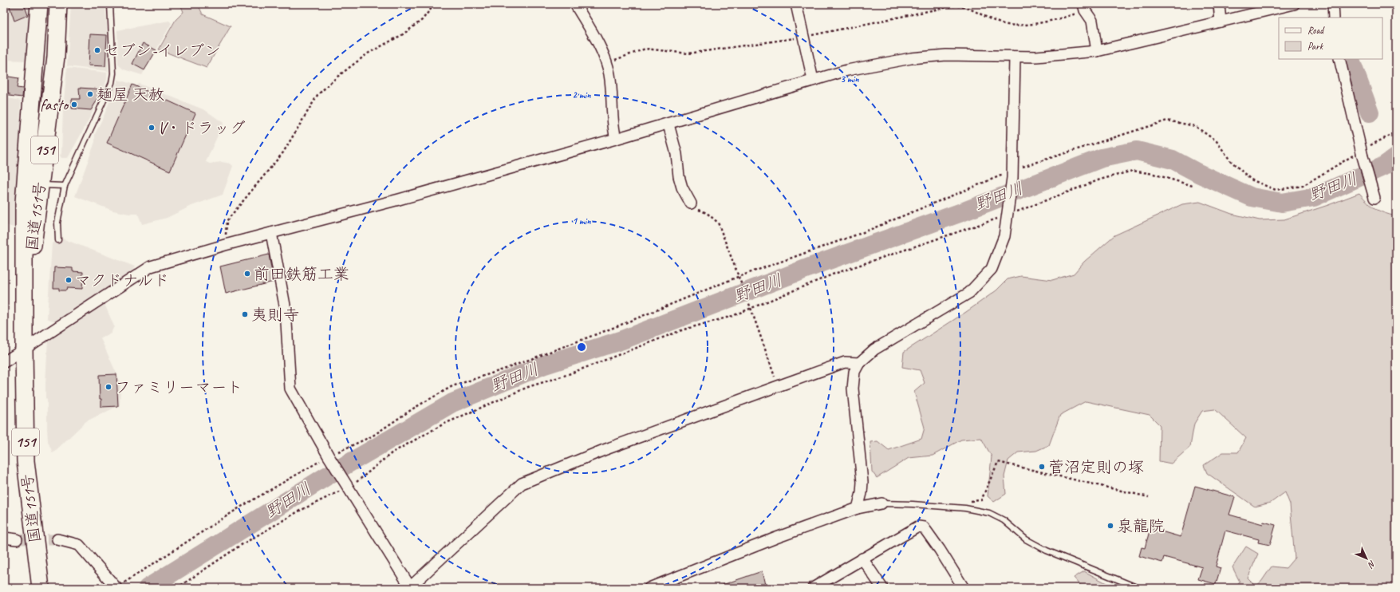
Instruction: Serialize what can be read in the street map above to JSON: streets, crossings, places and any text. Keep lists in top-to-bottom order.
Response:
{
  "streets": {
    "highway": ["151", "国道151号"]
  },
  "water": ["野田川"],
  "places": [
    "セブン-イレブン",
    "麺屋 天赦",
    "fasto",
    "V・ドラッグ",
    "前田鉄筋工業",
    "マクドナルド",
    "夷則寺",
    "ファミリーマート",
    "菅沼定則の塚",
    "泉龍院"
  ],
  "legend": ["Road", "Park"],
  "north": "bottom right",
  "rings": ["3 min", "2 min", "1 min"]
}
